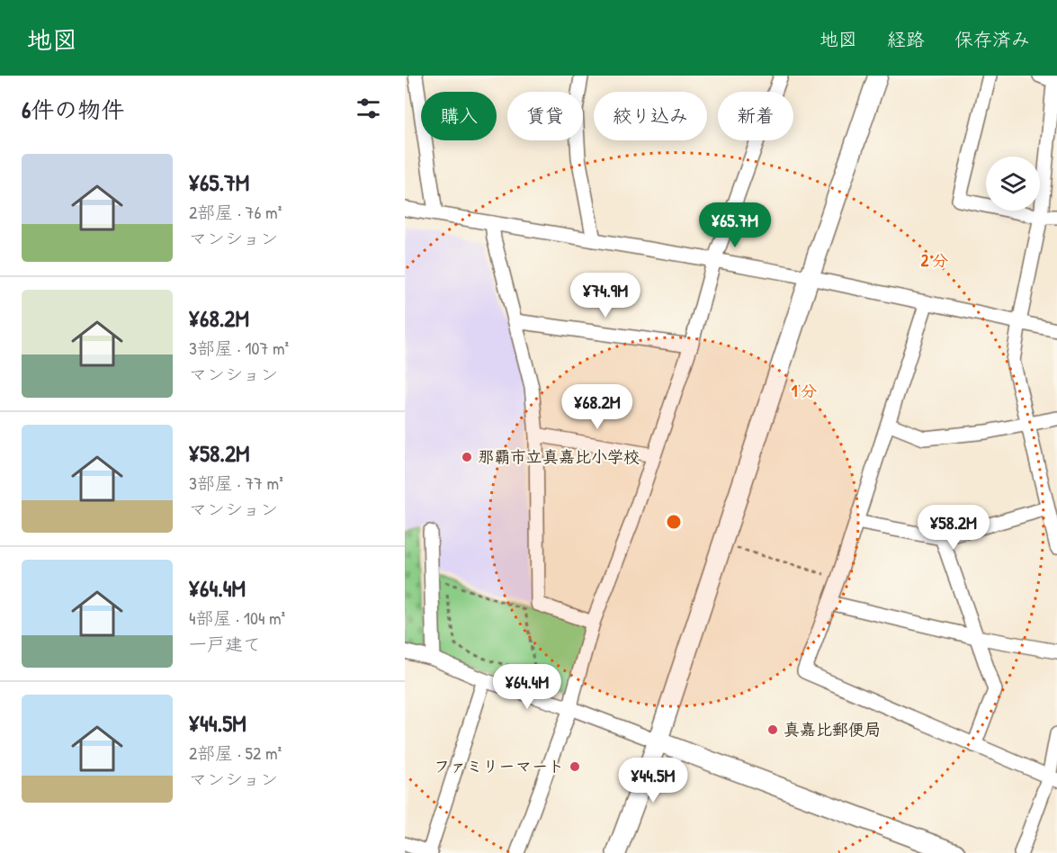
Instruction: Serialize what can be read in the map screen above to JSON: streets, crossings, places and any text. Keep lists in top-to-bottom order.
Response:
{
  "places": ["那覇市立真嘉比小学校", "真嘉比郵便局", "ファミリーマート"],
  "page": {
    "header": "地図",
    "nav": ["地図", "経路", "保存済み"],
    "heading": "6件の物件",
    "chip": [
      "購入",
      "賃貸",
      "絞り込み",
      "新着"
    ],
    "list": [
      {
        "name": "¥65.7M",
        "note": "2部屋 · 76 m² · マンション"
      },
      {
        "name": "¥68.2M",
        "note": "3部屋 · 107 m² · マンション"
      },
      {
        "name": "¥58.2M",
        "note": "3部屋 · 77 m² · マンション"
      },
      {
        "name": "¥64.4M",
        "note": "4部屋 · 104 m² · 一戸建て"
      },
      {
        "name": "¥44.5M",
        "note": "2部屋 · 52 m² · マンション"
      }
    ],
    "price": [
      "¥65.7M",
      "¥74.9M",
      "¥68.2M",
      "¥58.2M",
      "¥64.4M",
      "¥44.5M"
    ]
  },
  "rings": ["2 分", "1 分"]
}
